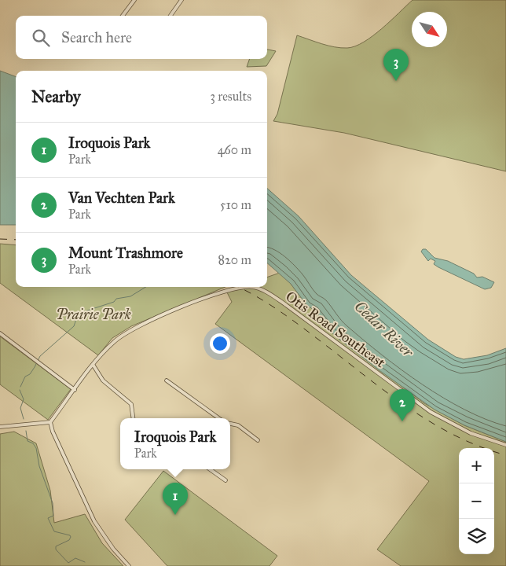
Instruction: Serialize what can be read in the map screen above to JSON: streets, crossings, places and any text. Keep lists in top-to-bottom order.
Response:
{
  "streets": {
    "street": ["Otis Road Southeast"]
  },
  "water": ["Cedar River"],
  "parks": ["Prairie Park"],
  "north": "bottom right",
  "page": {
    "search": "Search here",
    "pins": ["3", "2", "1"],
    "heading": ["Nearby", "3 results"],
    "list": [
      {
        "mark": "1",
        "name": "Iroquois Park",
        "note": "Park",
        "value": "460 m"
      },
      {
        "mark": "2",
        "name": "Van Vechten Park",
        "note": "Park",
        "value": "510 m"
      },
      {
        "mark": "3",
        "name": "Mount Trashmore",
        "note": "Park",
        "value": "820 m"
      }
    ],
    "popup": ["Iroquois Park", "Park"],
    "map_buttons": ["+", "−"]
  }
}
